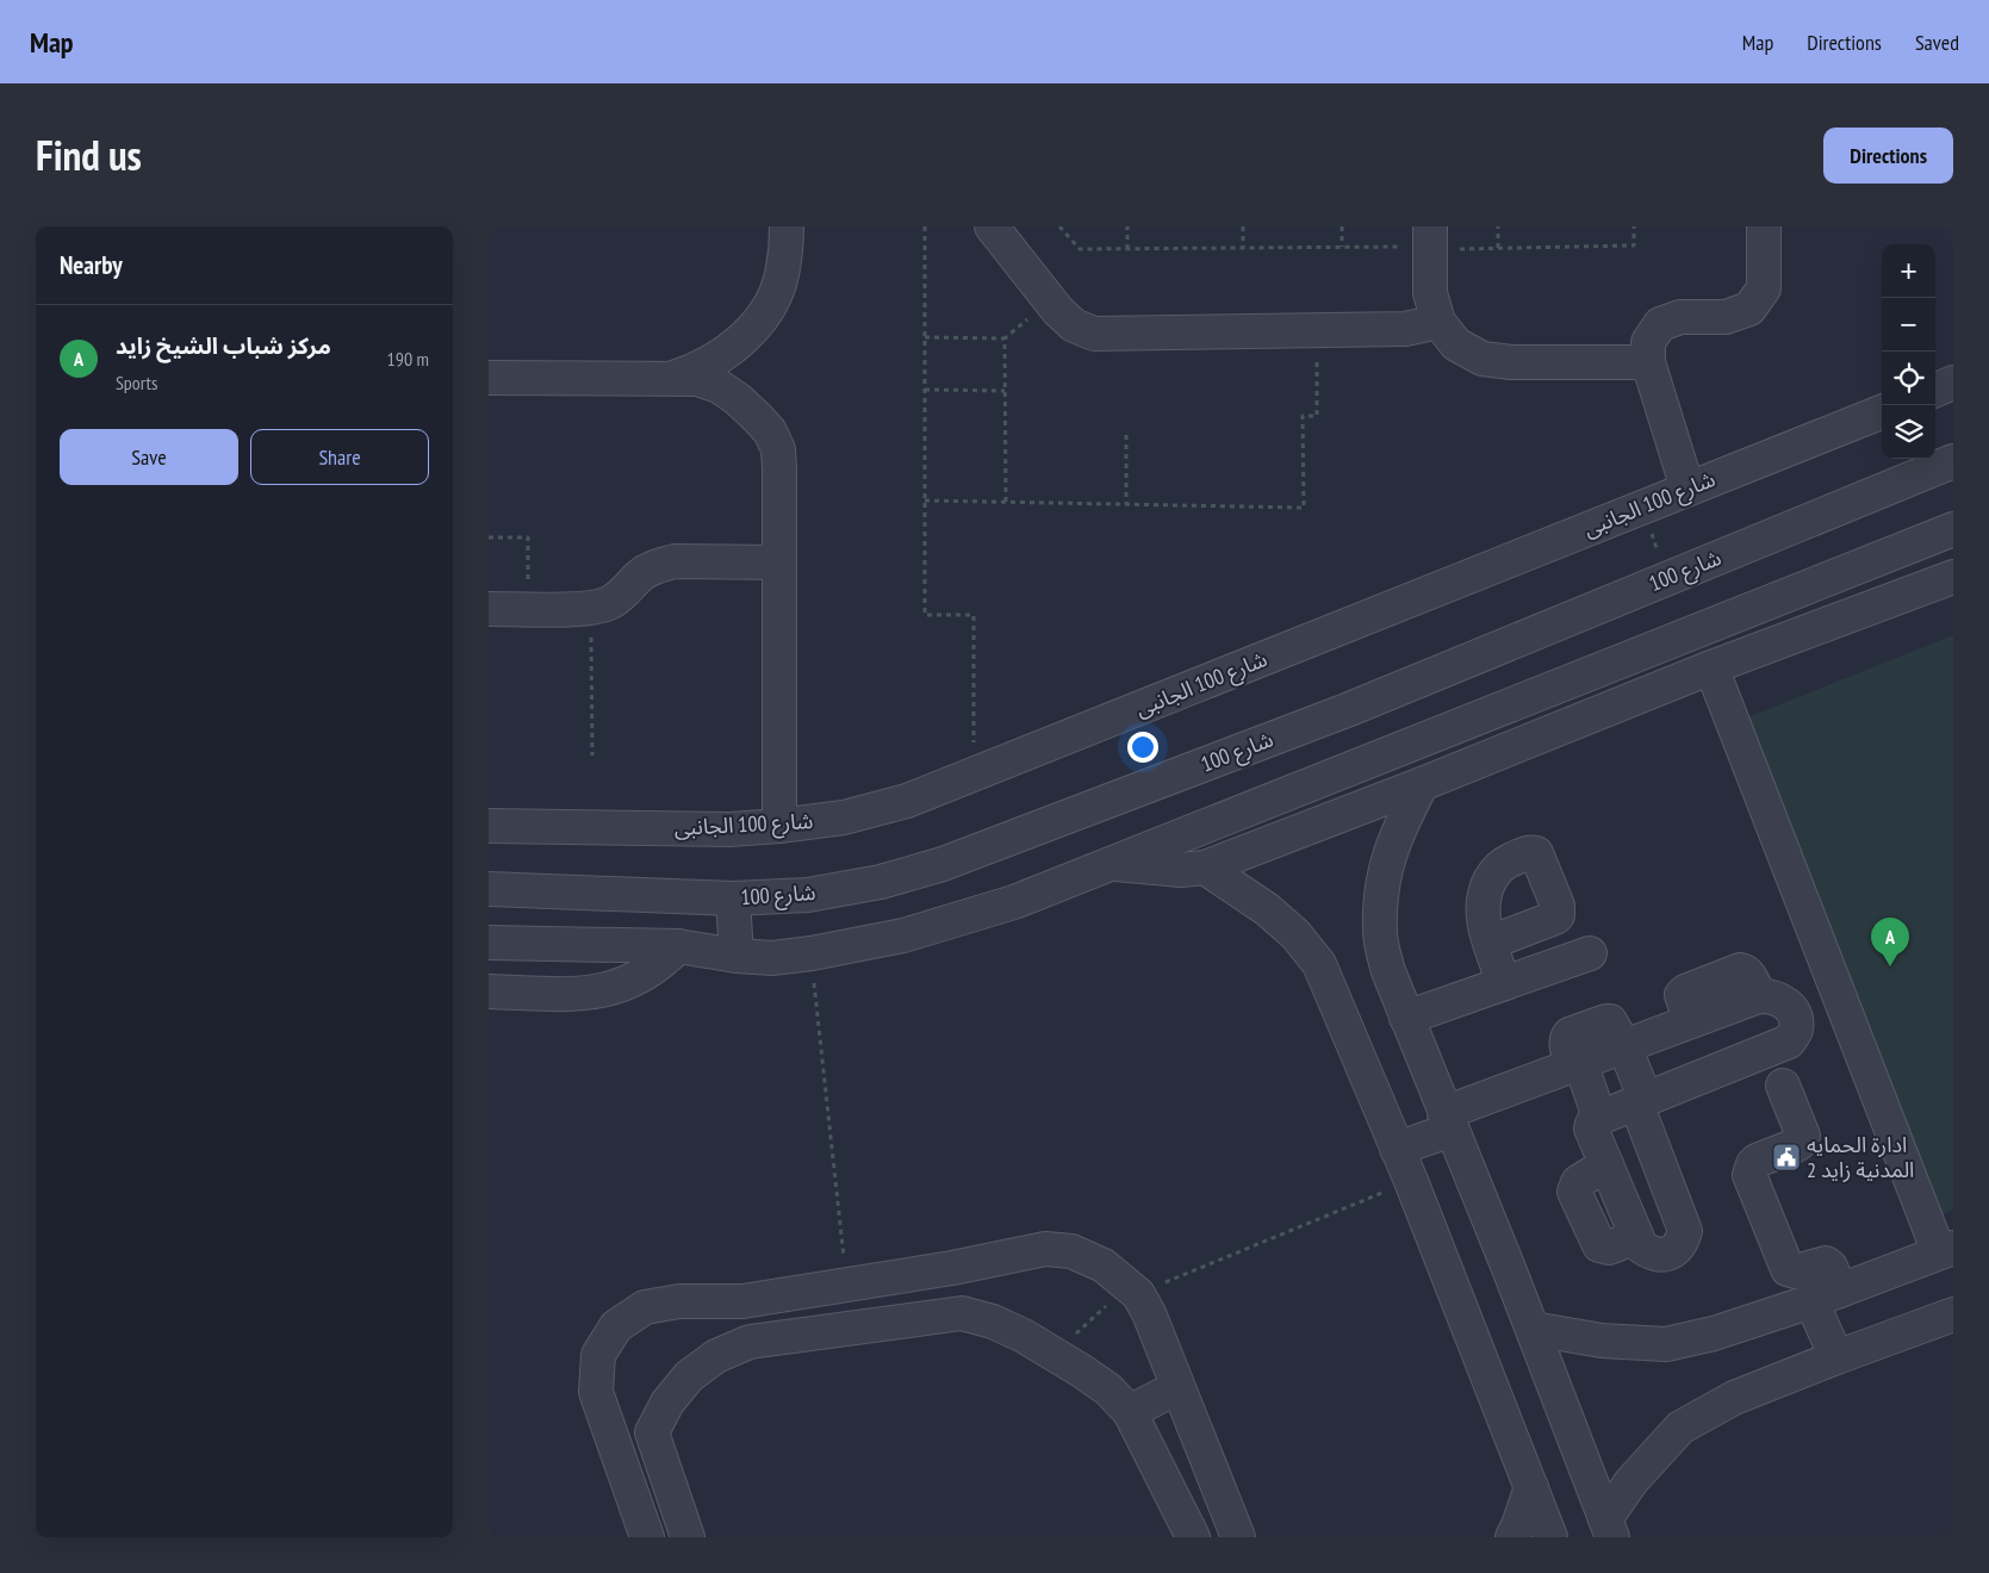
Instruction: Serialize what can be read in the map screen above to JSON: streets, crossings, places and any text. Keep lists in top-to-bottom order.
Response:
{
  "streets": {
    "street": ["شارع 100 الجانبى", "شارع 100"]
  },
  "places": {
    "public building": ["ادارة الحمايه المدنية زايد 2"]
  },
  "page": {
    "header": "Map",
    "nav": ["Map", "Directions", "Saved"],
    "title": "Find us",
    "buttons": [
      "Directions",
      ["Save", "Share"]
    ],
    "heading": "Nearby",
    "map_buttons": ["+", "−"],
    "list": [
      {
        "mark": "A",
        "name": "مركز شباب الشيخ زايد",
        "note": "Sports",
        "value": "190 m"
      }
    ],
    "pins": "A"
  }
}
